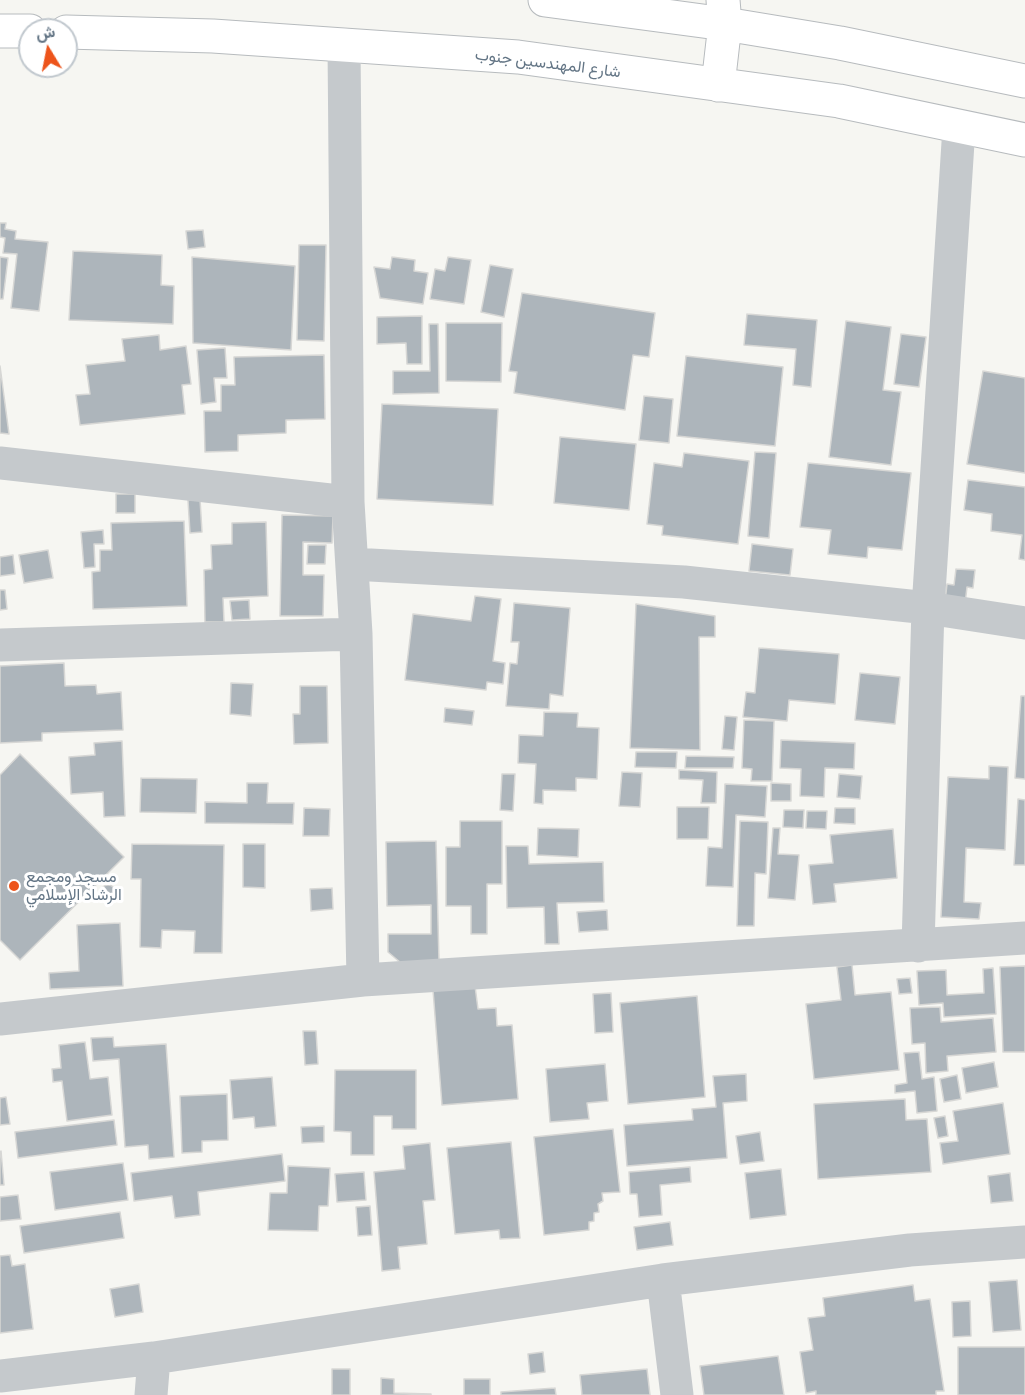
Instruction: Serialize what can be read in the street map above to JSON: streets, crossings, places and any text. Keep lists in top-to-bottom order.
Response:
{
  "streets": {
    "highway": ["شارع المهندسين جنوب"]
  },
  "places": ["مسجد ومجمع الرشاد الإسلامي"],
  "north": "top"
}
